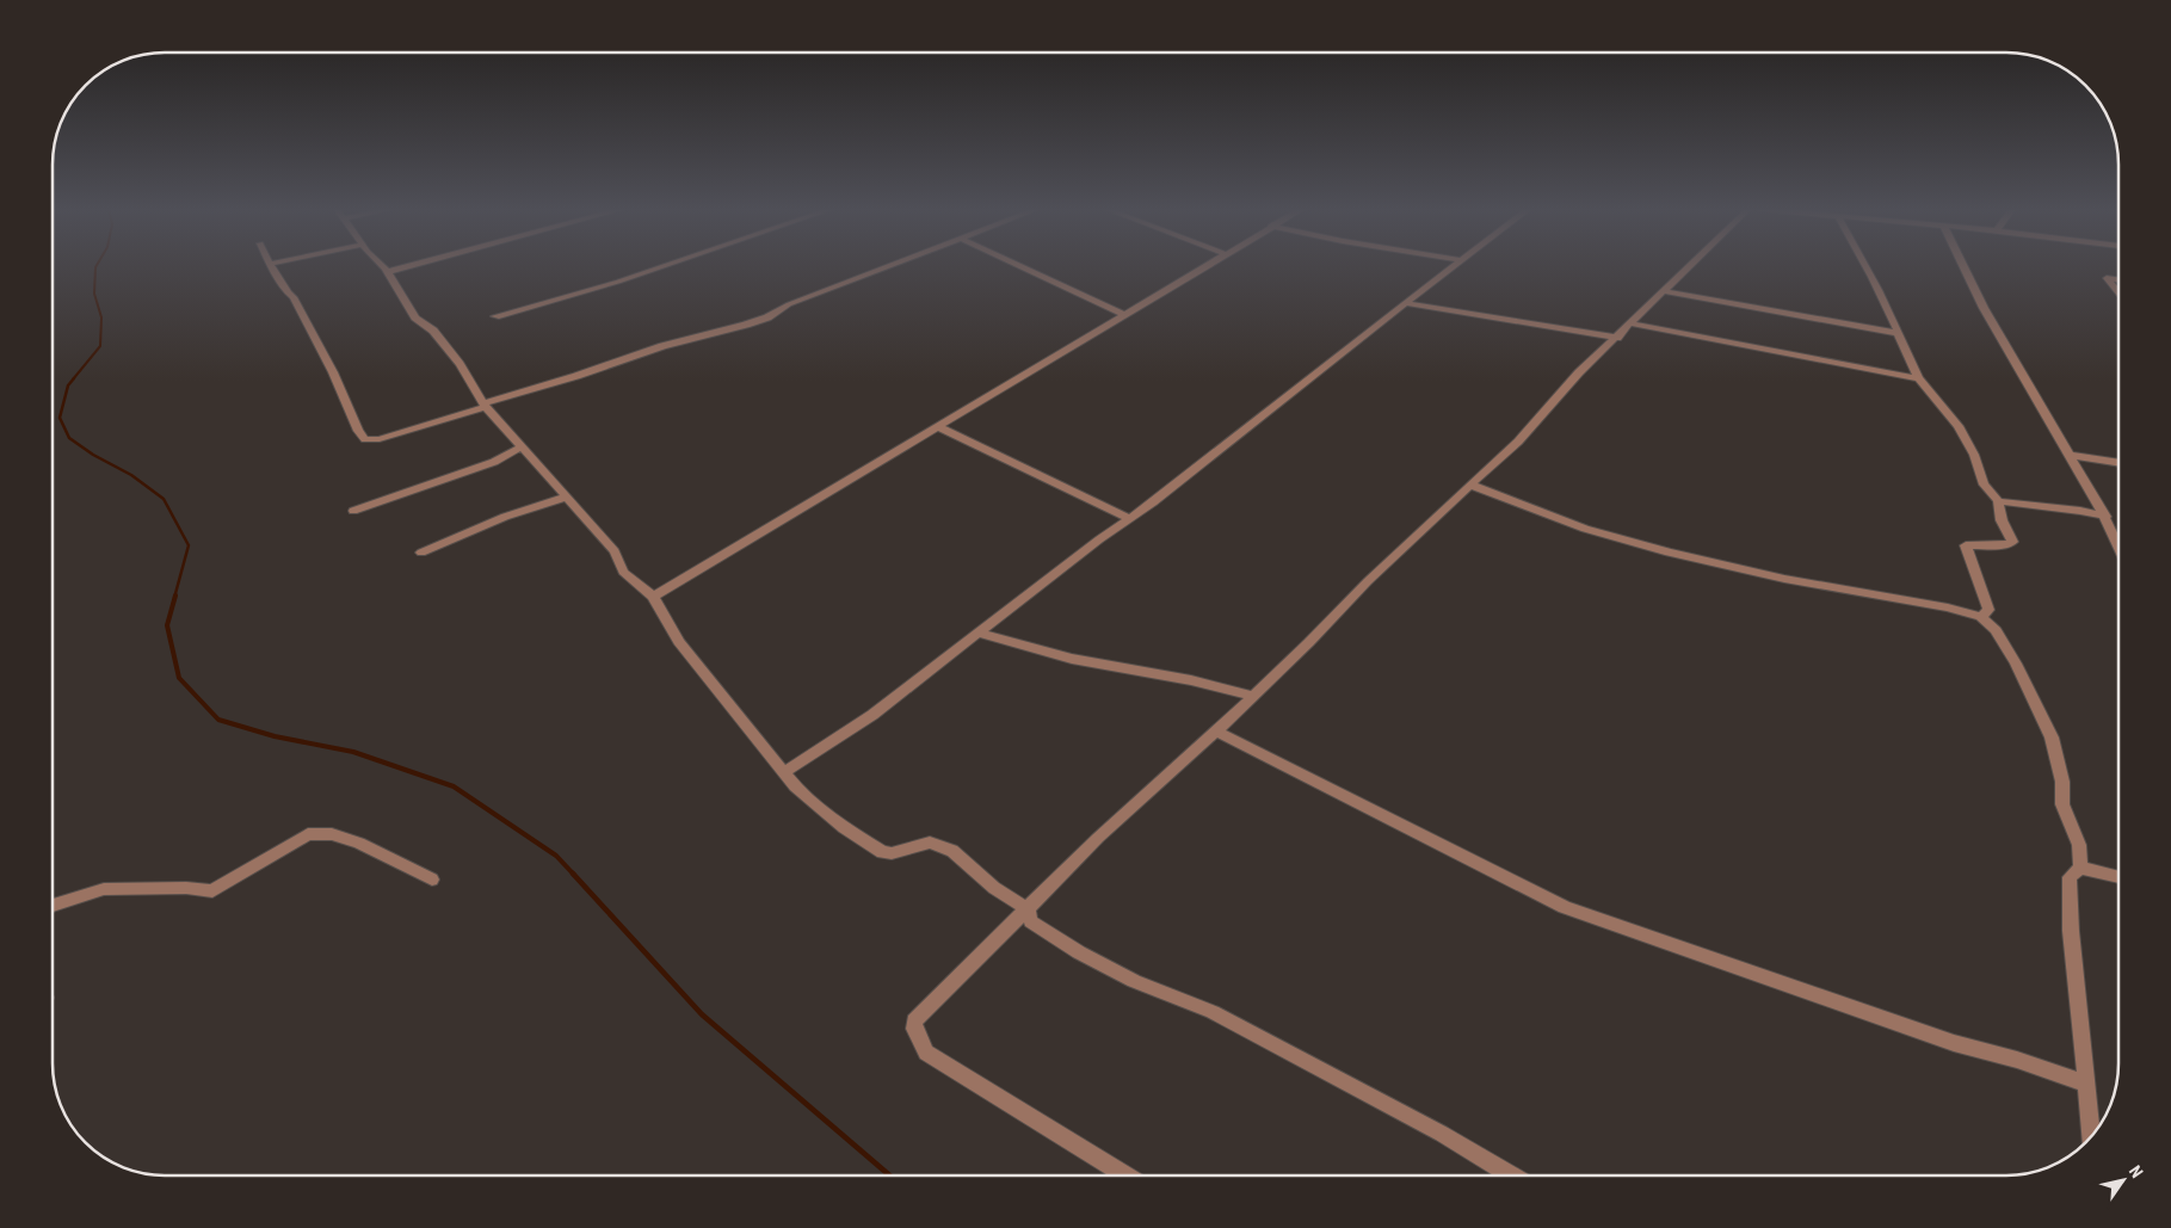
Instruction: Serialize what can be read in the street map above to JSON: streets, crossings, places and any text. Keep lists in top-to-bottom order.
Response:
{
  "north": "top right"
}
